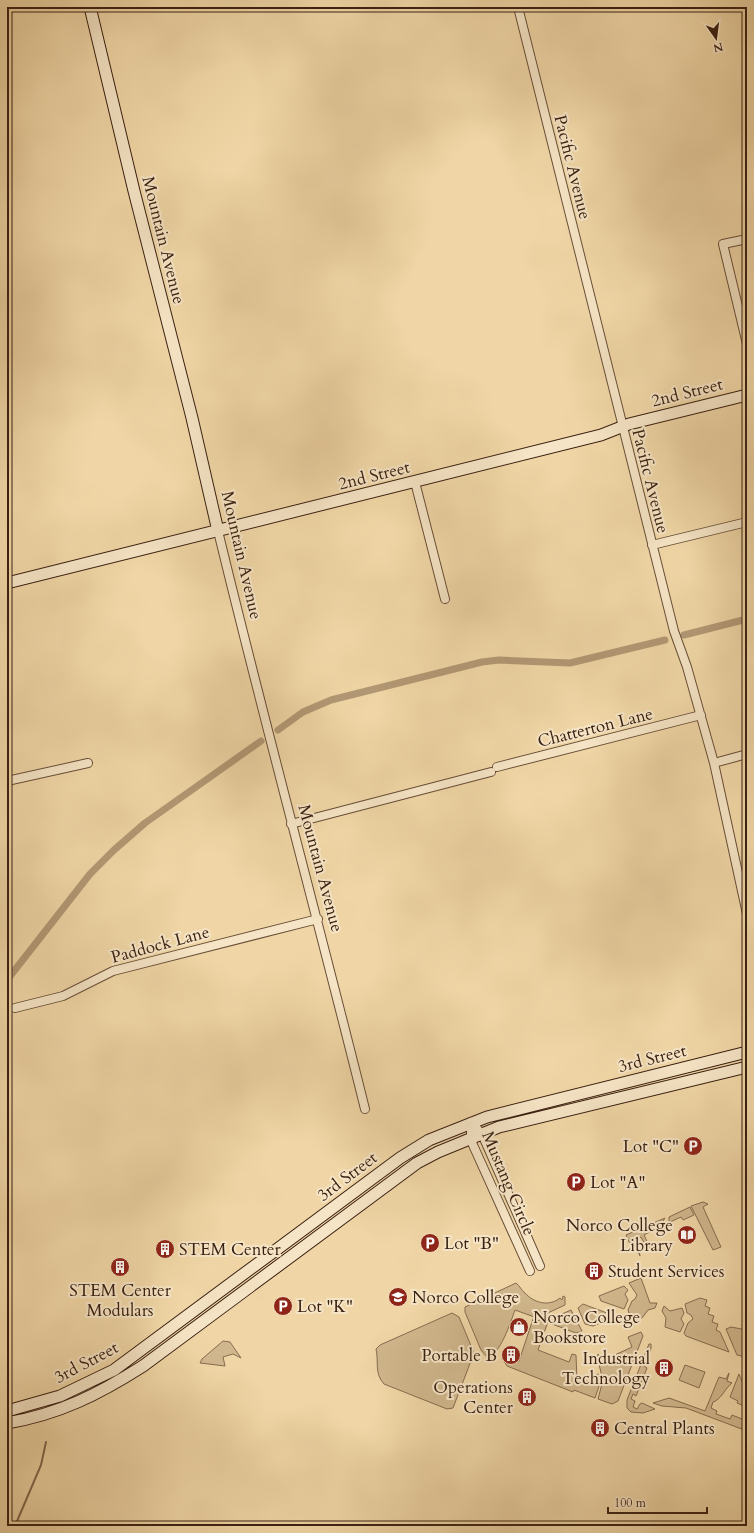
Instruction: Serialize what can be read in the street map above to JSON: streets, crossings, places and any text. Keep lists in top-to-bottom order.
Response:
{
  "streets": {
    "street": [
      "Pacific Avenue",
      "Mountain Avenue",
      "2nd Street",
      "Chatterton Lane",
      "Paddock Lane",
      "3rd Street",
      "Mustang Circle"
    ]
  },
  "crossings": [
    ["Pacific Avenue", "2nd Street"],
    ["Pacific Avenue", "Chatterton Lane"],
    ["Mountain Avenue", "2nd Street"],
    ["Mountain Avenue", "Chatterton Lane"],
    ["Mountain Avenue", "Paddock Lane"],
    ["3rd Street", "Mustang Circle"]
  ],
  "places": {
    "parking": [
      "Lot \"C\"",
      "Lot \"A\"",
      "Lot \"B\"",
      "Lot \"K\""
    ],
    "library": ["Norco College Library"],
    "building": [
      "STEM Center",
      "STEM Center Modulars",
      "Student Services",
      "Portable B",
      "Industrial Technology",
      "Operations Center",
      "Central Plants"
    ],
    "school or university": ["Norco College"],
    "shop": ["Norco College Bookstore"]
  },
  "scale_bar": "100 m",
  "north": "bottom"
}
